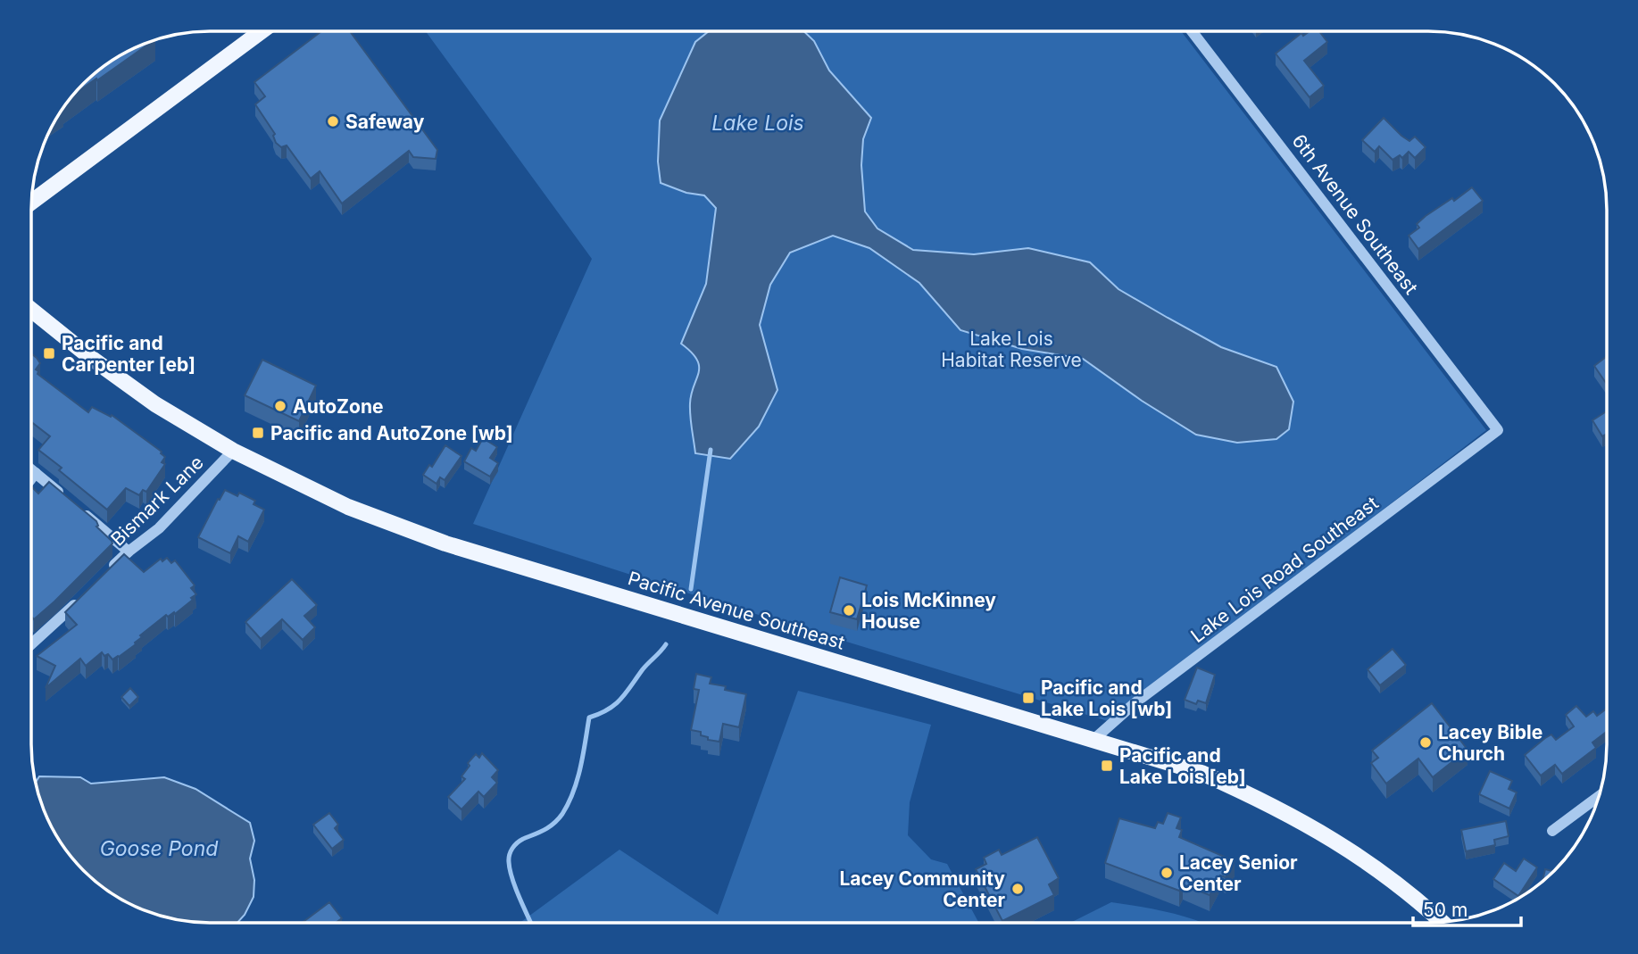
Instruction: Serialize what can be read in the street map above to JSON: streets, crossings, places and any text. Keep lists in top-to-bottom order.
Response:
{
  "streets": {
    "main road": ["Pacific Avenue Southeast"],
    "street": ["6th Avenue Southeast", "Bismark Lane", "Lake Lois Road Southeast"]
  },
  "crossings": [
    ["6th Avenue Southeast", "Lake Lois Road Southeast"],
    ["Bismark Lane", "Pacific Avenue Southeast"],
    ["Lake Lois Road Southeast", "Pacific Avenue Southeast"]
  ],
  "water": ["Lake Lois", "Goose Pond"],
  "parks": ["Lake Lois Habitat Reserve"],
  "places": {
    "other": [
      "Safeway",
      "AutoZone",
      "Lois McKinney House",
      "Lacey Bible Church",
      "Lacey Senior Center",
      "Lacey Community Center"
    ],
    "transit": [
      "Pacific and Carpenter [eb]",
      "Pacific and AutoZone [wb]",
      "Pacific and Lake Lois [wb]",
      "Pacific and Lake Lois [eb]"
    ]
  },
  "scale_bar": "50 m"
}
